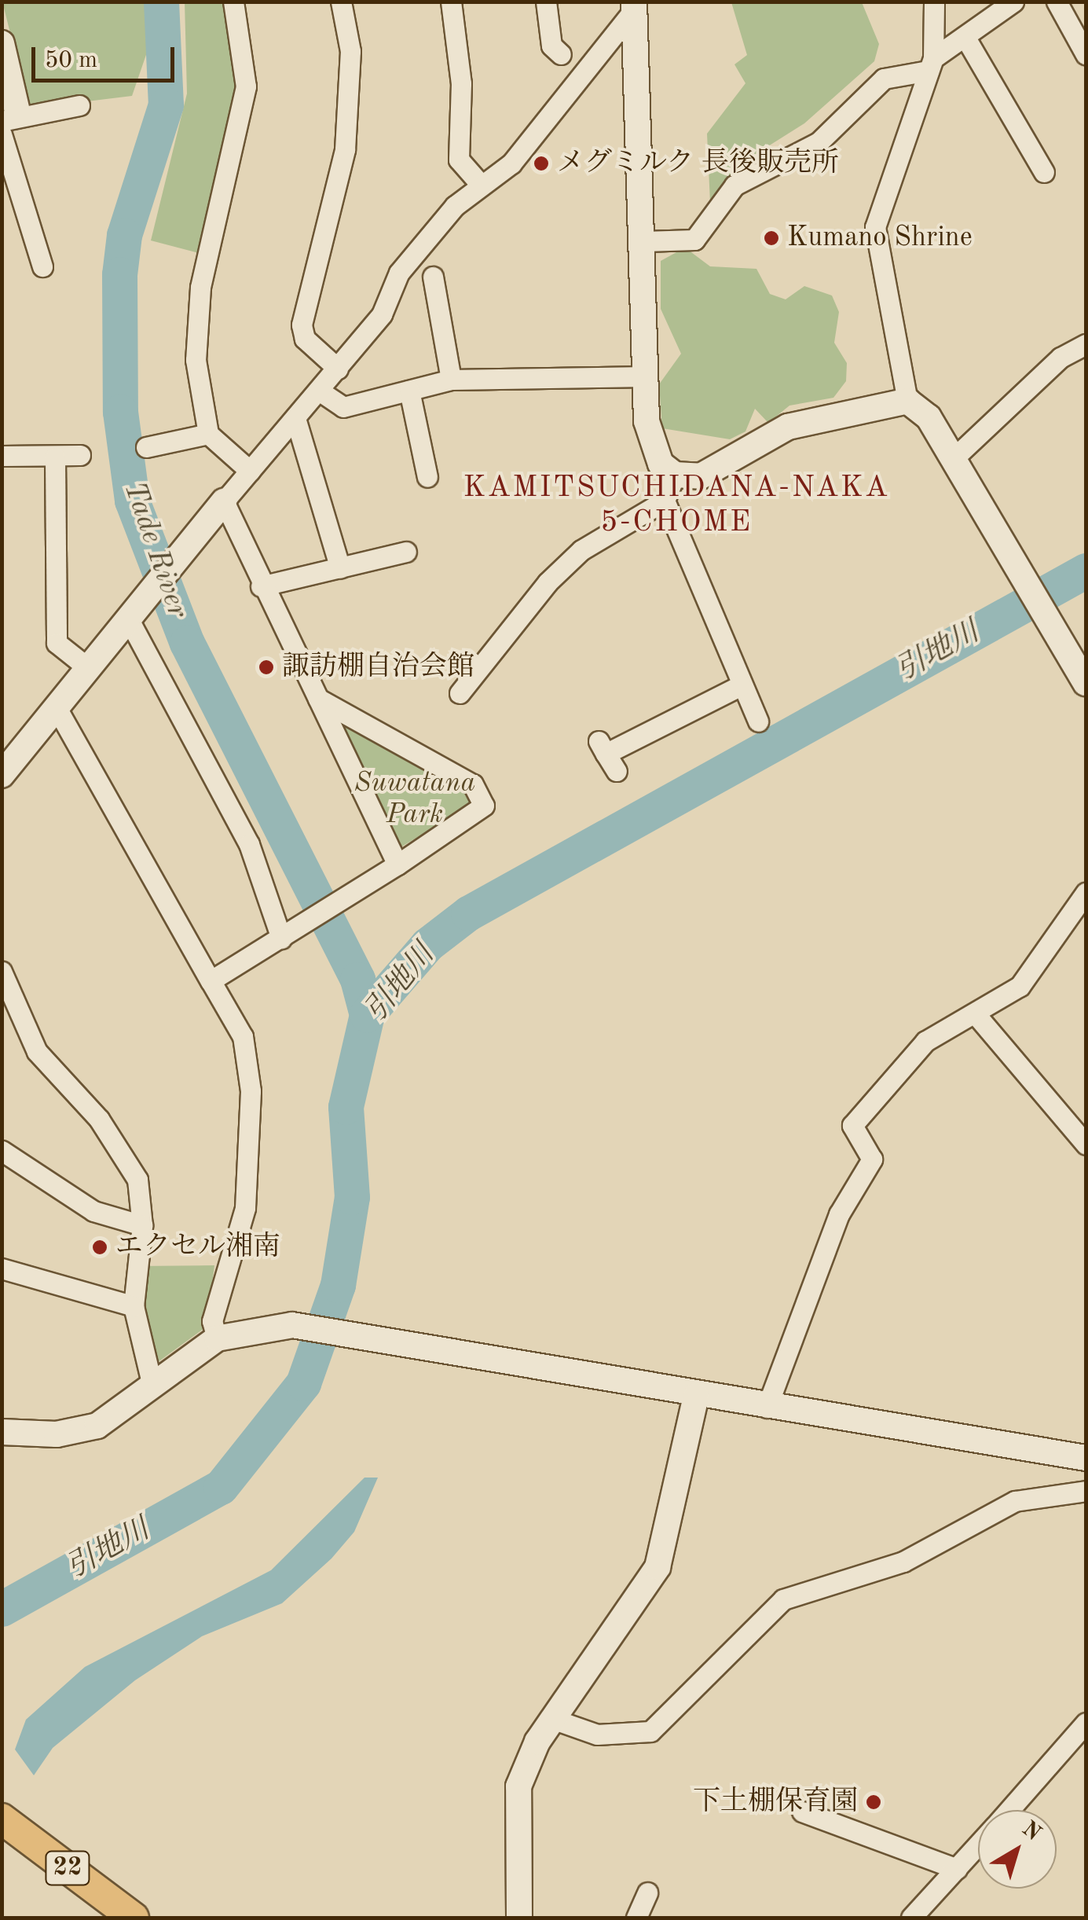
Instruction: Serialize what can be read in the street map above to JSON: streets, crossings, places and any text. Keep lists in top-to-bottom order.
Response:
{
  "streets": {
    "main road": ["22"]
  },
  "districts": ["KAMITSUCHIDANA-NAKA 5-CHOME"],
  "water": ["Tade River", "引地川"],
  "parks": ["Suwatana Park"],
  "places": [
    "メグミルク 長後販売所",
    "Kumano Shrine",
    "諏訪棚自治会館",
    "エクセル湘南",
    "下土棚保育園"
  ],
  "scale_bar": "50 m",
  "north": "top right"
}
